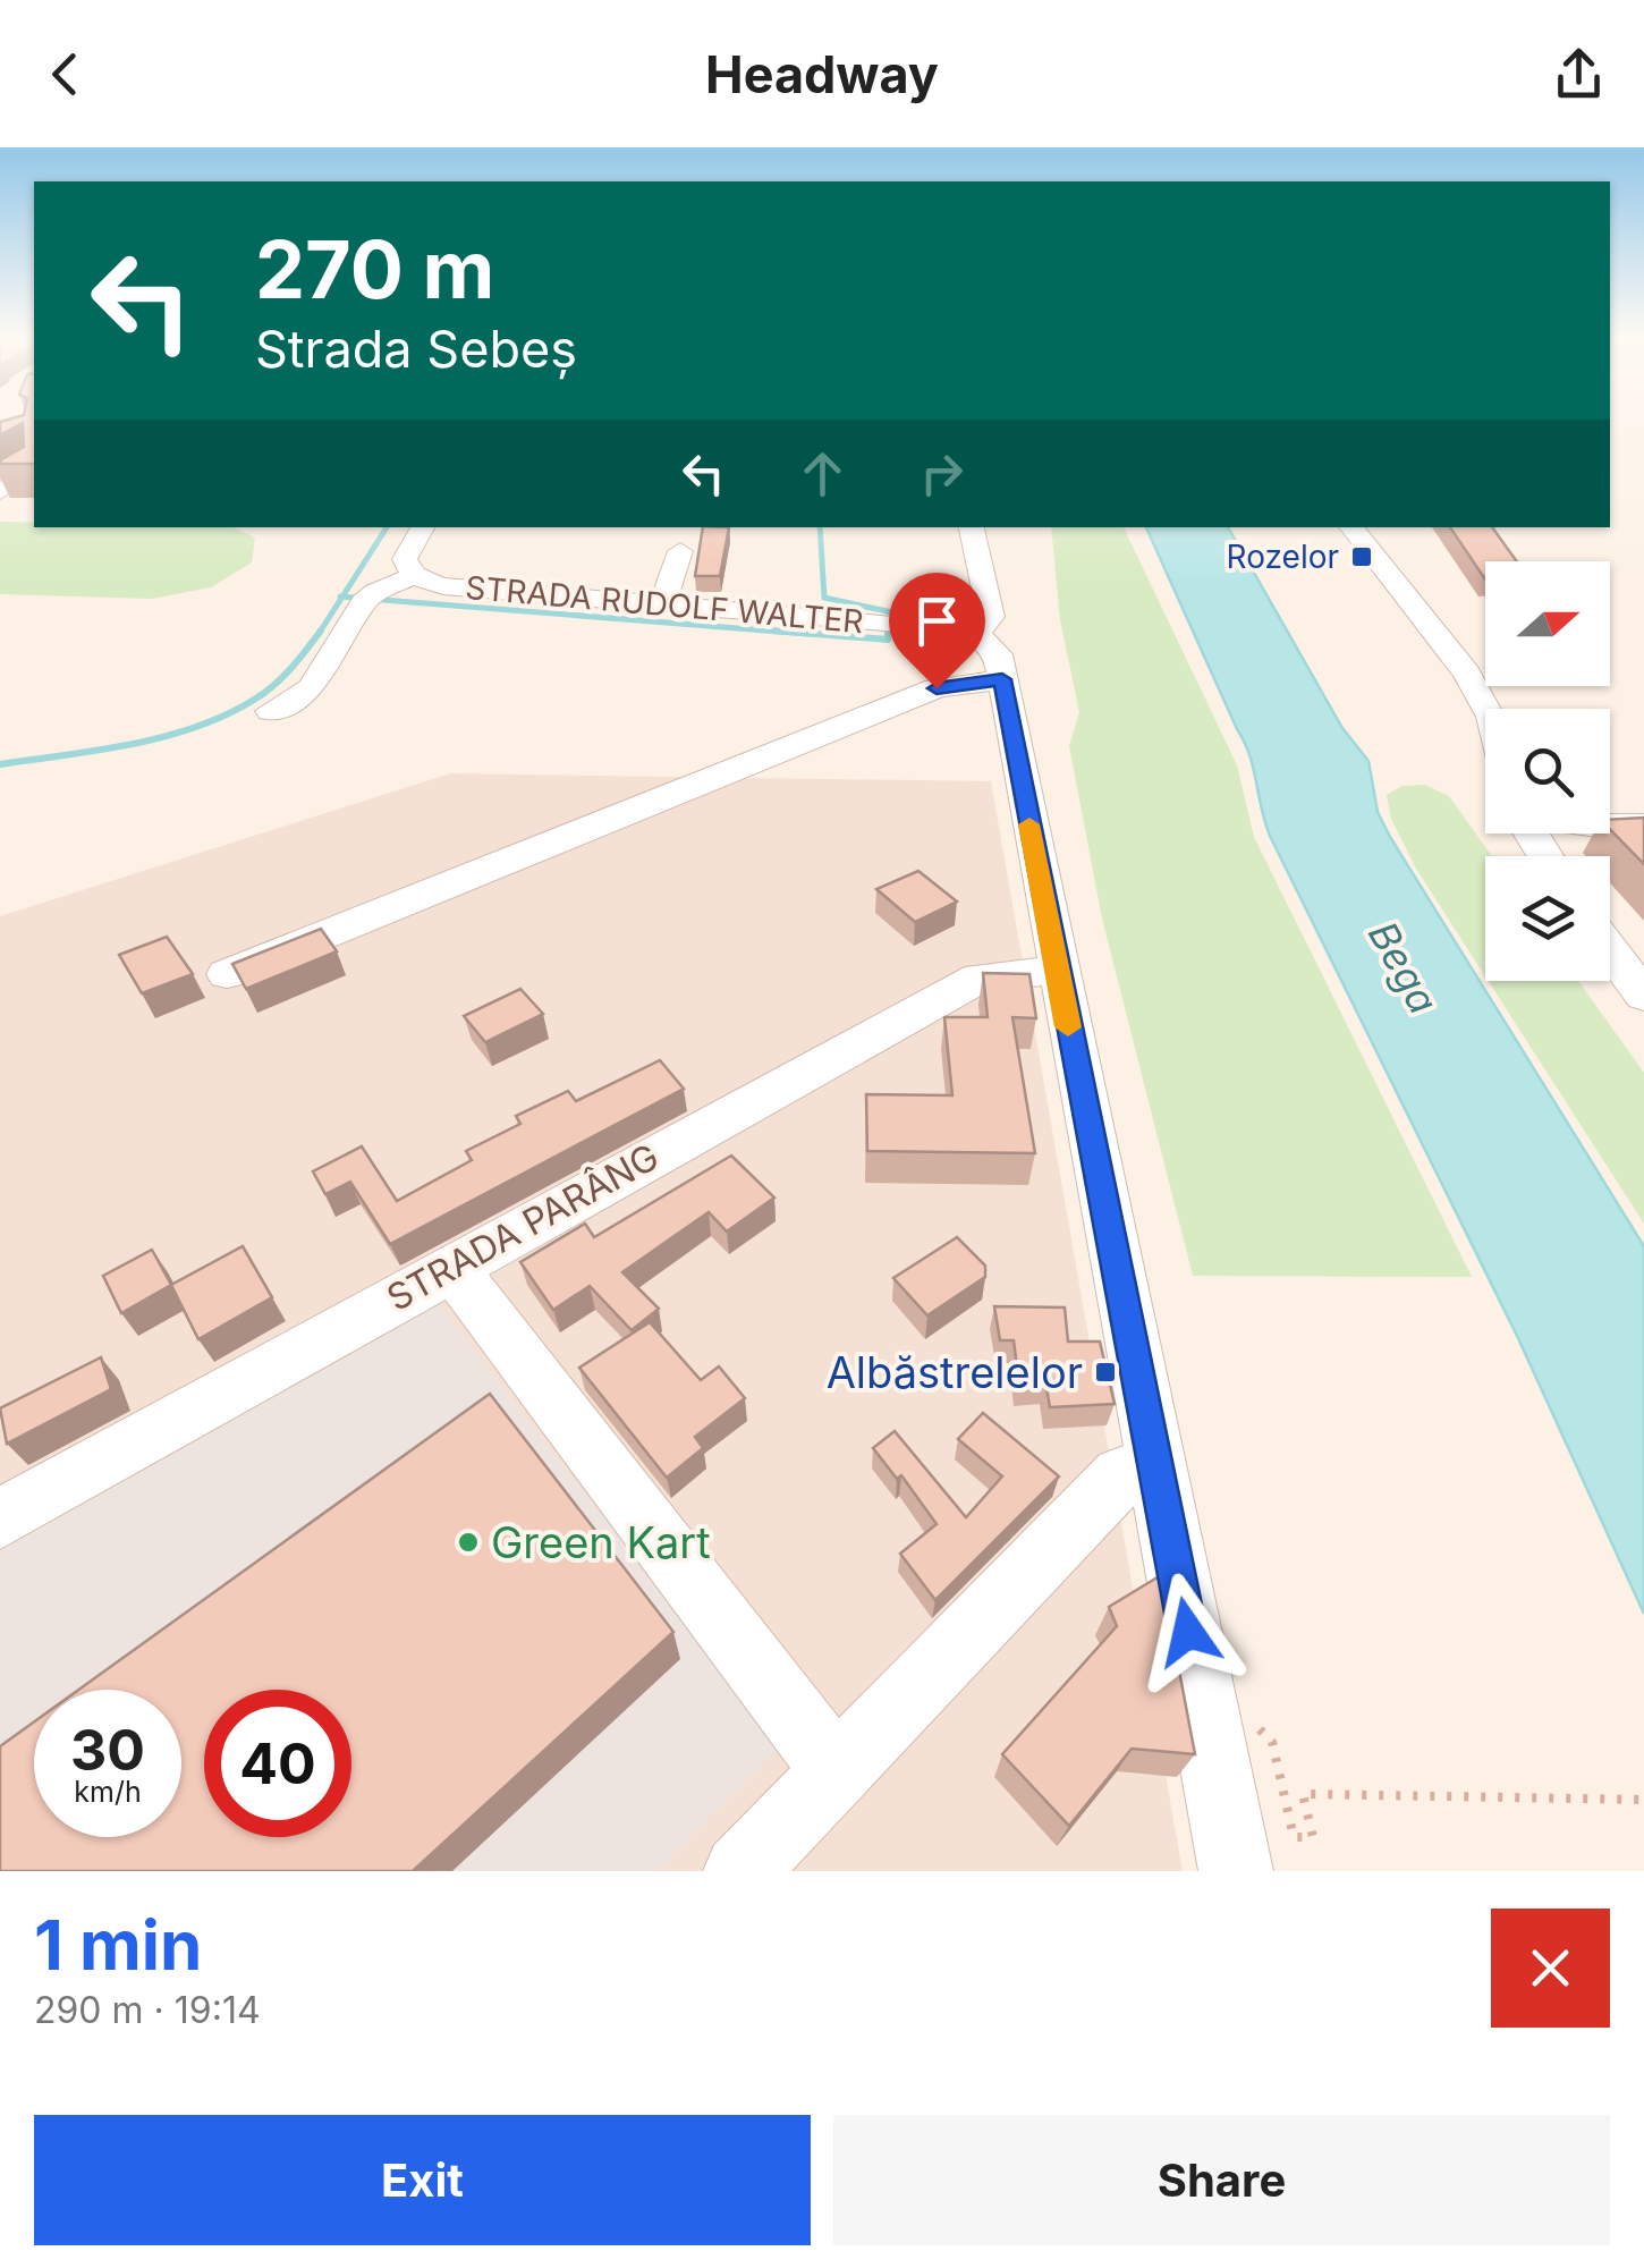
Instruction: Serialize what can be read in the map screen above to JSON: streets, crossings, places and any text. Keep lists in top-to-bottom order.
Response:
{
  "streets": {
    "street": ["STRADA RUDOLF WALTER", "STRADA PARÂNG"]
  },
  "water": ["Bega"],
  "places": {
    "transit": ["Rozelor", "Albăstrelelor"],
    "other": ["Green Kart"]
  },
  "north": "right",
  "page": {
    "header": "Headway",
    "turn": ["270 m", "Strada Sebeș"],
    "speed": "30 km/h",
    "limit": "40",
    "heading": ["1 min", "290 m · 19:14"],
    "buttons": ["Exit", "Share"]
  }
}
